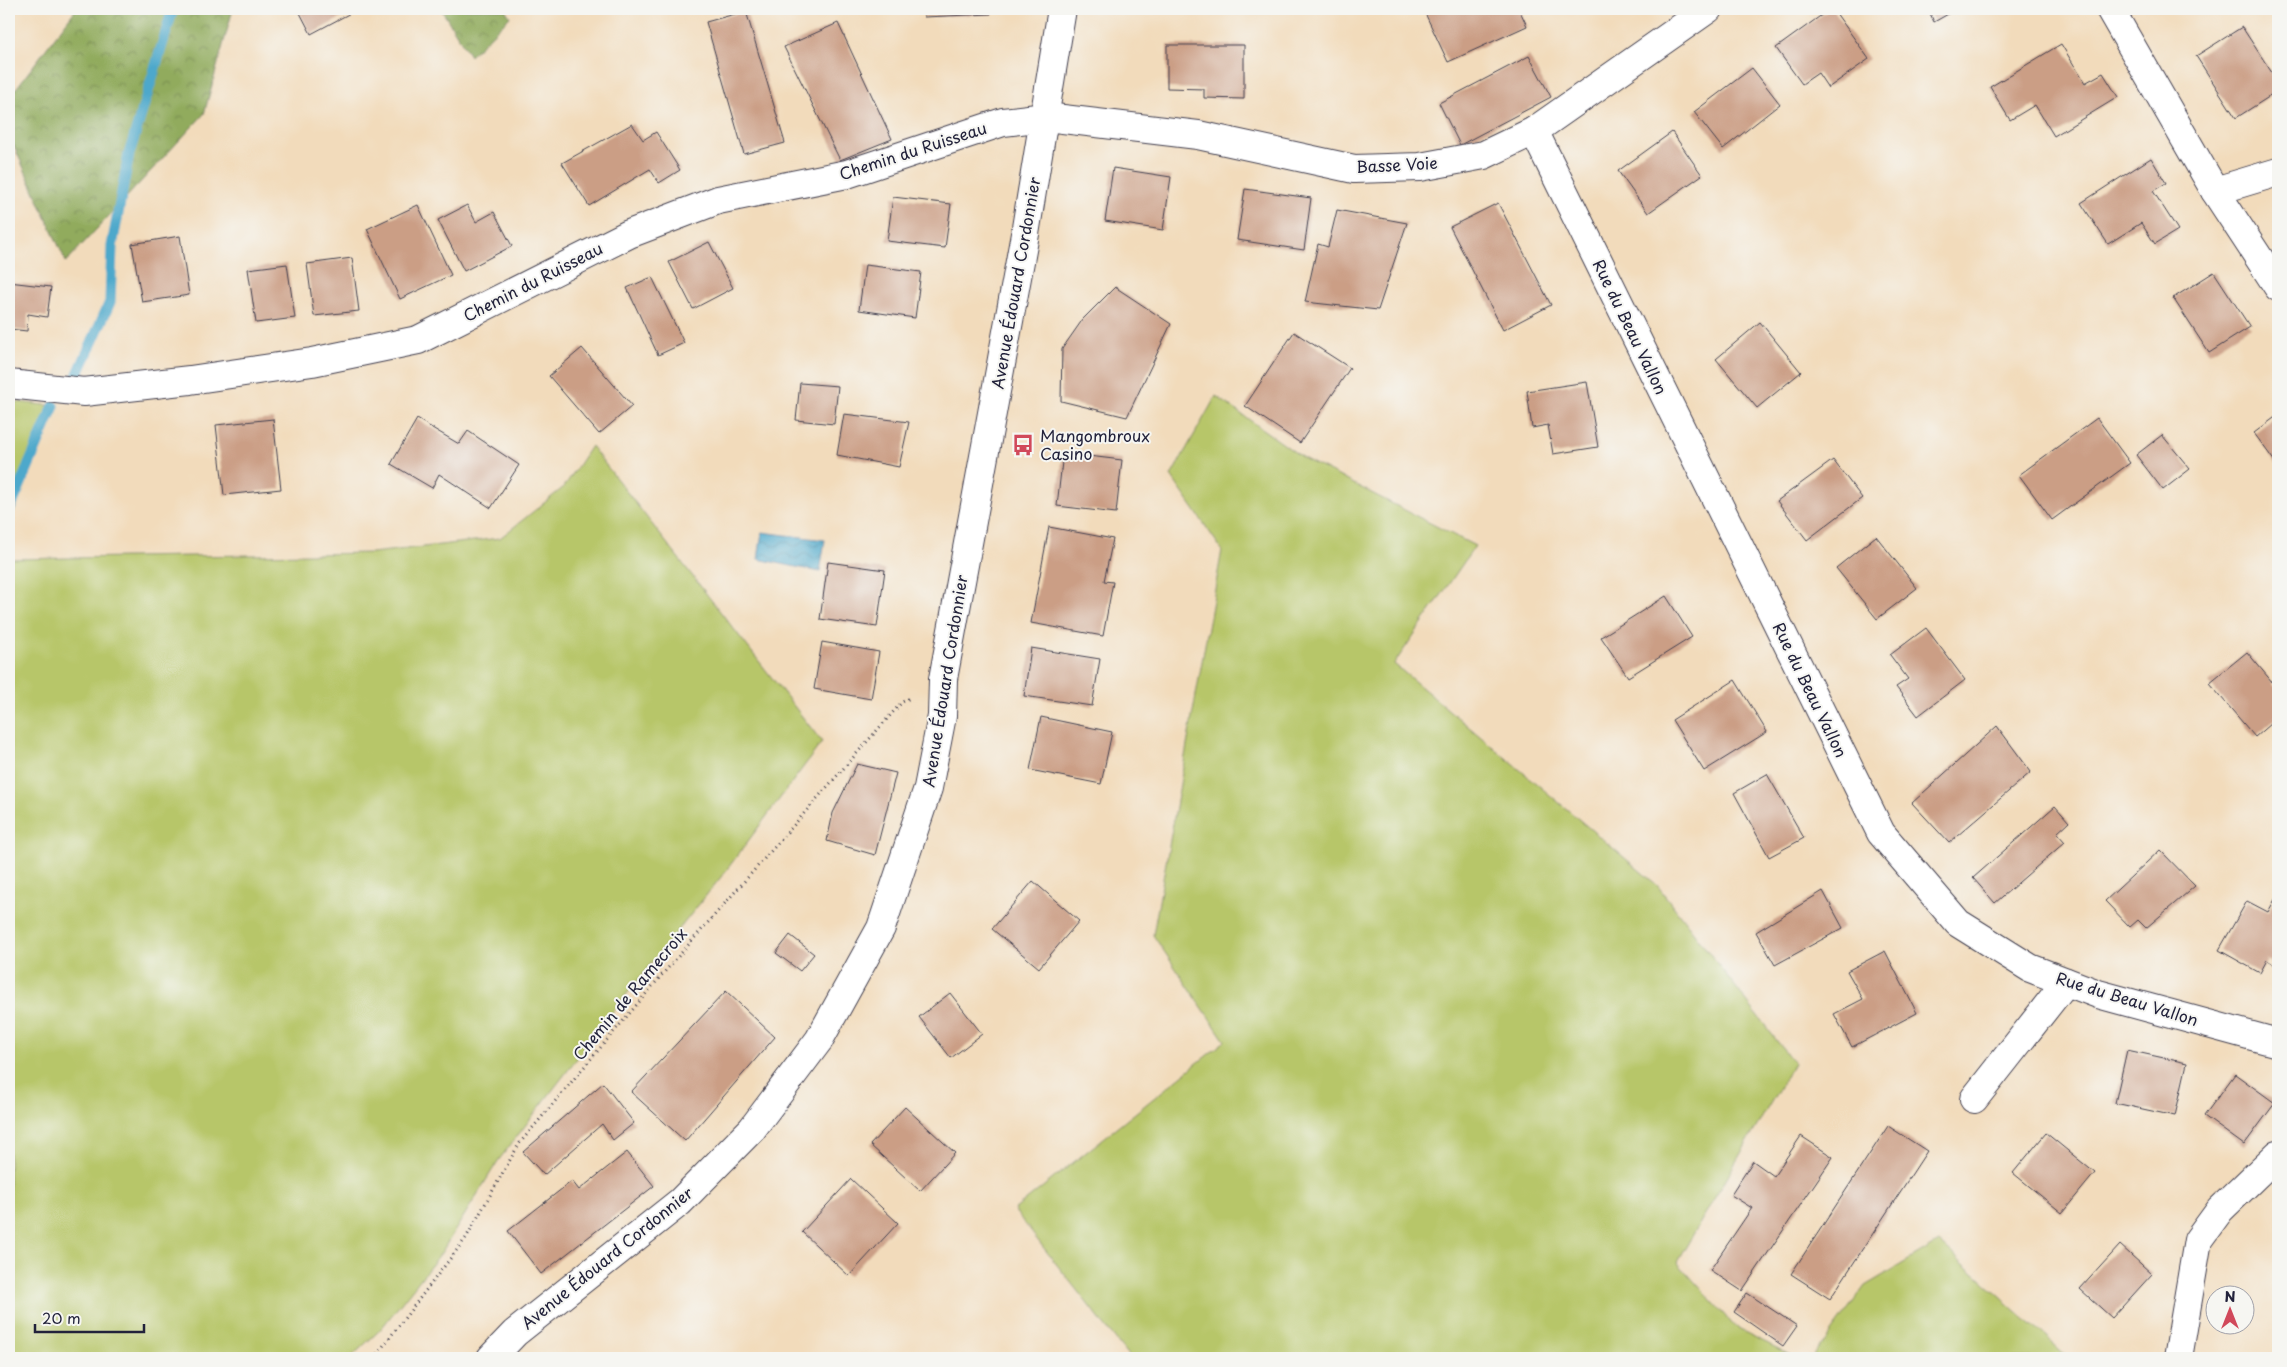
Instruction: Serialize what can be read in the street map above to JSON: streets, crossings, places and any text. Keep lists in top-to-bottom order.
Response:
{
  "streets": {
    "street": [
      "Chemin du Ruisseau",
      "Basse Voie",
      "Avenue Édouard Cordonnier",
      "Rue du Beau Vallon"
    ],
    "path": ["Chemin de Ramecroix"]
  },
  "crossings": [
    ["Chemin du Ruisseau", "Basse Voie"],
    ["Chemin du Ruisseau", "Avenue Édouard Cordonnier"],
    ["Basse Voie", "Avenue Édouard Cordonnier"],
    ["Basse Voie", "Rue du Beau Vallon"],
    ["Avenue Édouard Cordonnier", "Chemin de Ramecroix"]
  ],
  "places": {
    "bus stop": ["Mangombroux Casino"]
  },
  "scale_bar": "20 m",
  "north": "top"
}
